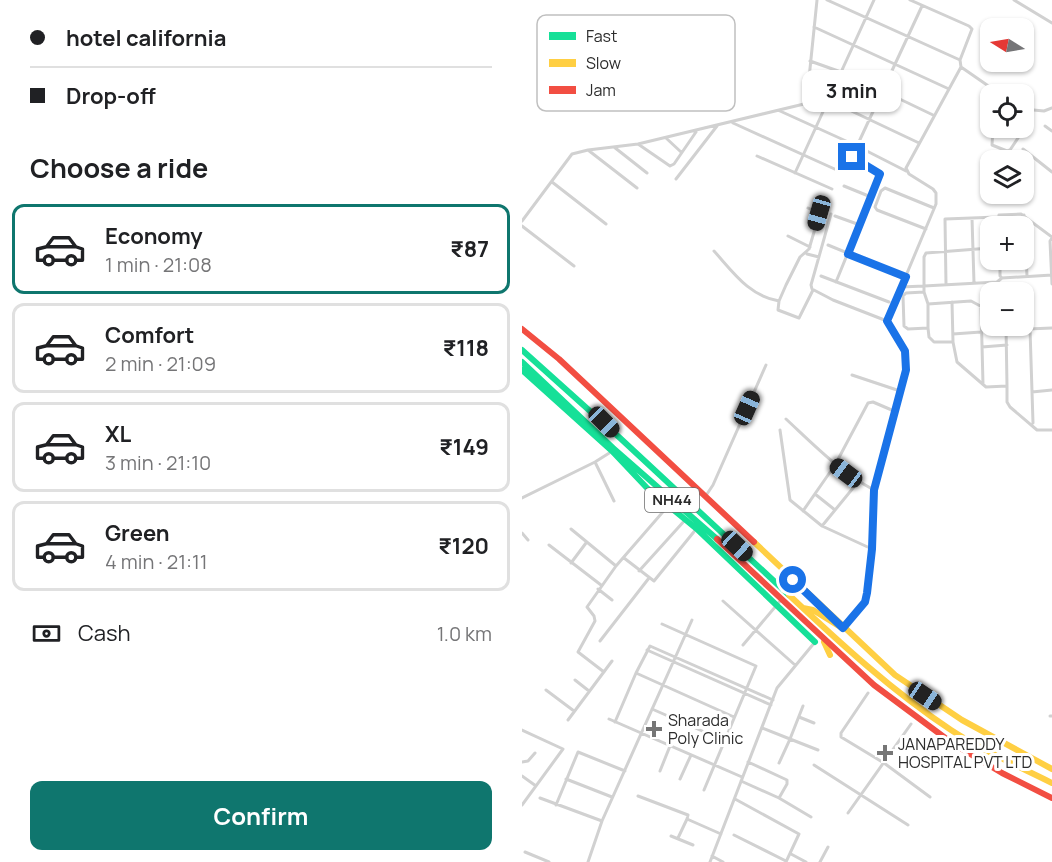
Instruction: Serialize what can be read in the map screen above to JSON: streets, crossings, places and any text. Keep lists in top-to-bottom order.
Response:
{
  "streets": {
    "main road": ["NH44"]
  },
  "places": {
    "health": ["Sharada Poly Clinic", "JANAPAREDDY HOSPITAL PVT LTD"]
  },
  "legend": ["Fast", "Slow", "Jam"],
  "north": "left",
  "page": {
    "banner": ["hotel california", "Drop-off"],
    "map_buttons": ["+", "−"],
    "bubble": "3 min",
    "heading": "Choose a ride",
    "list": [
      {
        "name": "Economy",
        "note": "1 min · 21:08",
        "value": "₹87"
      },
      {
        "name": "Comfort",
        "note": "2 min · 21:09",
        "value": "₹118"
      },
      {
        "name": "XL",
        "note": "3 min · 21:10",
        "value": "₹149"
      },
      {
        "name": "Green",
        "note": "4 min · 21:11",
        "value": "₹120"
      }
    ],
    "pay": ["Cash", "1.0 km"],
    "buttons": "Confirm"
  }
}
